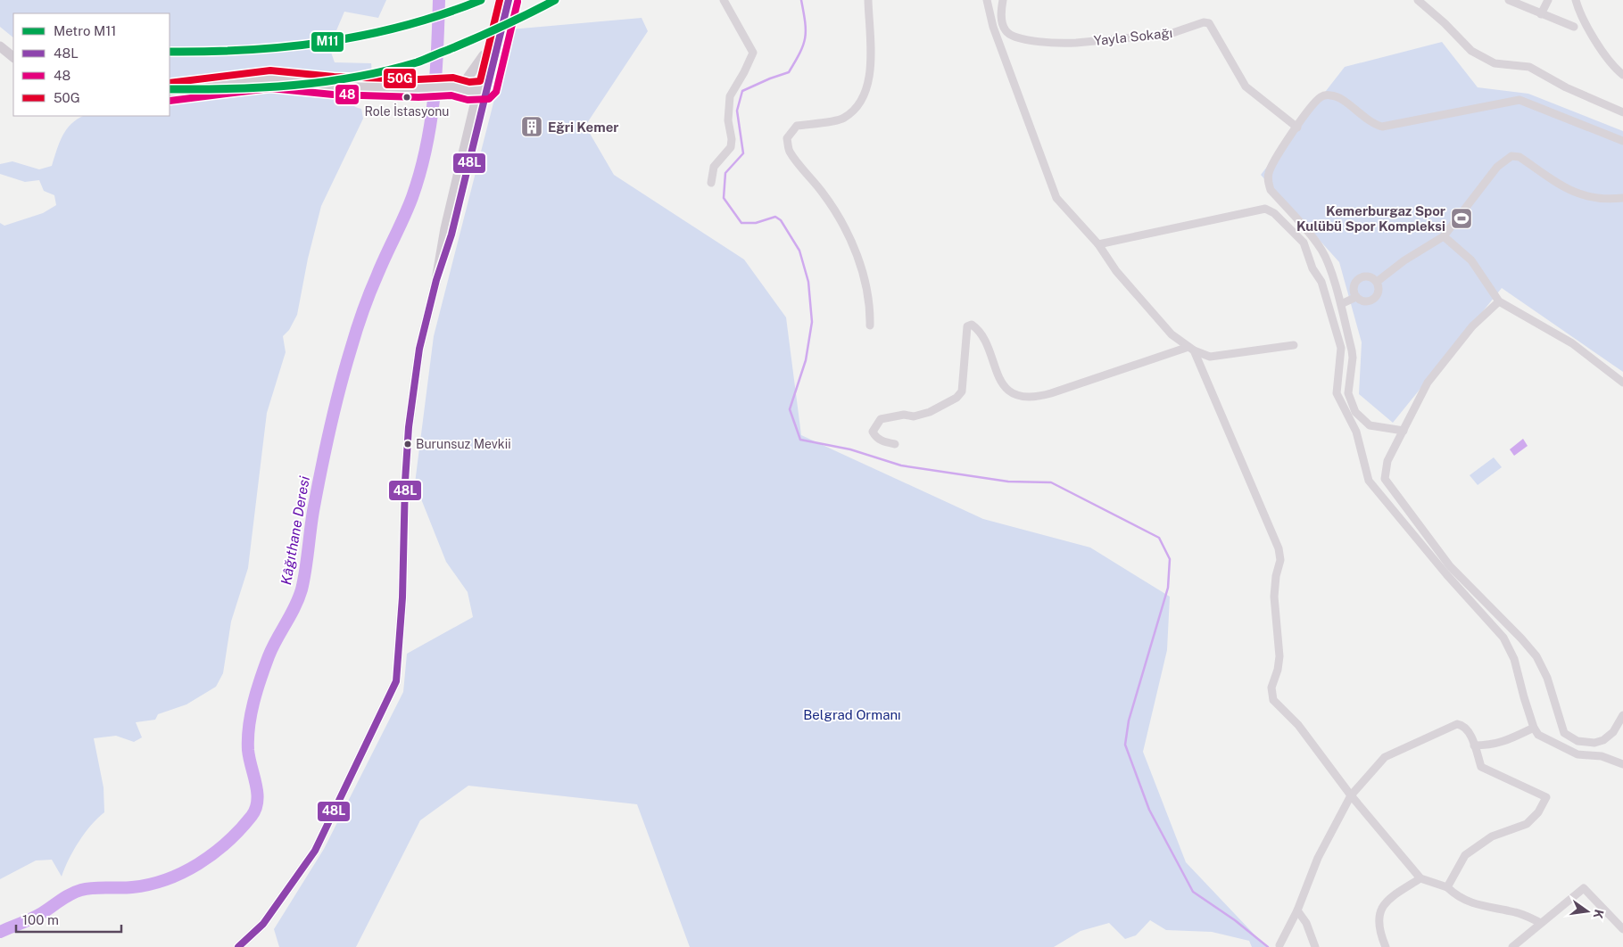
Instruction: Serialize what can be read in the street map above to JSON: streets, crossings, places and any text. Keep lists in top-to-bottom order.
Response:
{
  "streets": {
    "street": ["Yayla Sokağı"]
  },
  "water": ["Kâğıthane Deresi"],
  "parks": ["Belgrad Ormanı"],
  "places": {
    "other": ["Role İstasyonu", "Burunsuz Mevkii"],
    "building": ["Eğri Kemer"],
    "sports": ["Kemerburgaz Spor Kulübü Spor Kompleksi"]
  },
  "lines": [
    "metro line M11",
    "transit line 48L",
    "transit line 50G",
    "transit line 48"
  ],
  "legend": [
    "Metro M11",
    "48L",
    "48",
    "50G"
  ],
  "scale_bar": "100 m",
  "north": "right"
}
